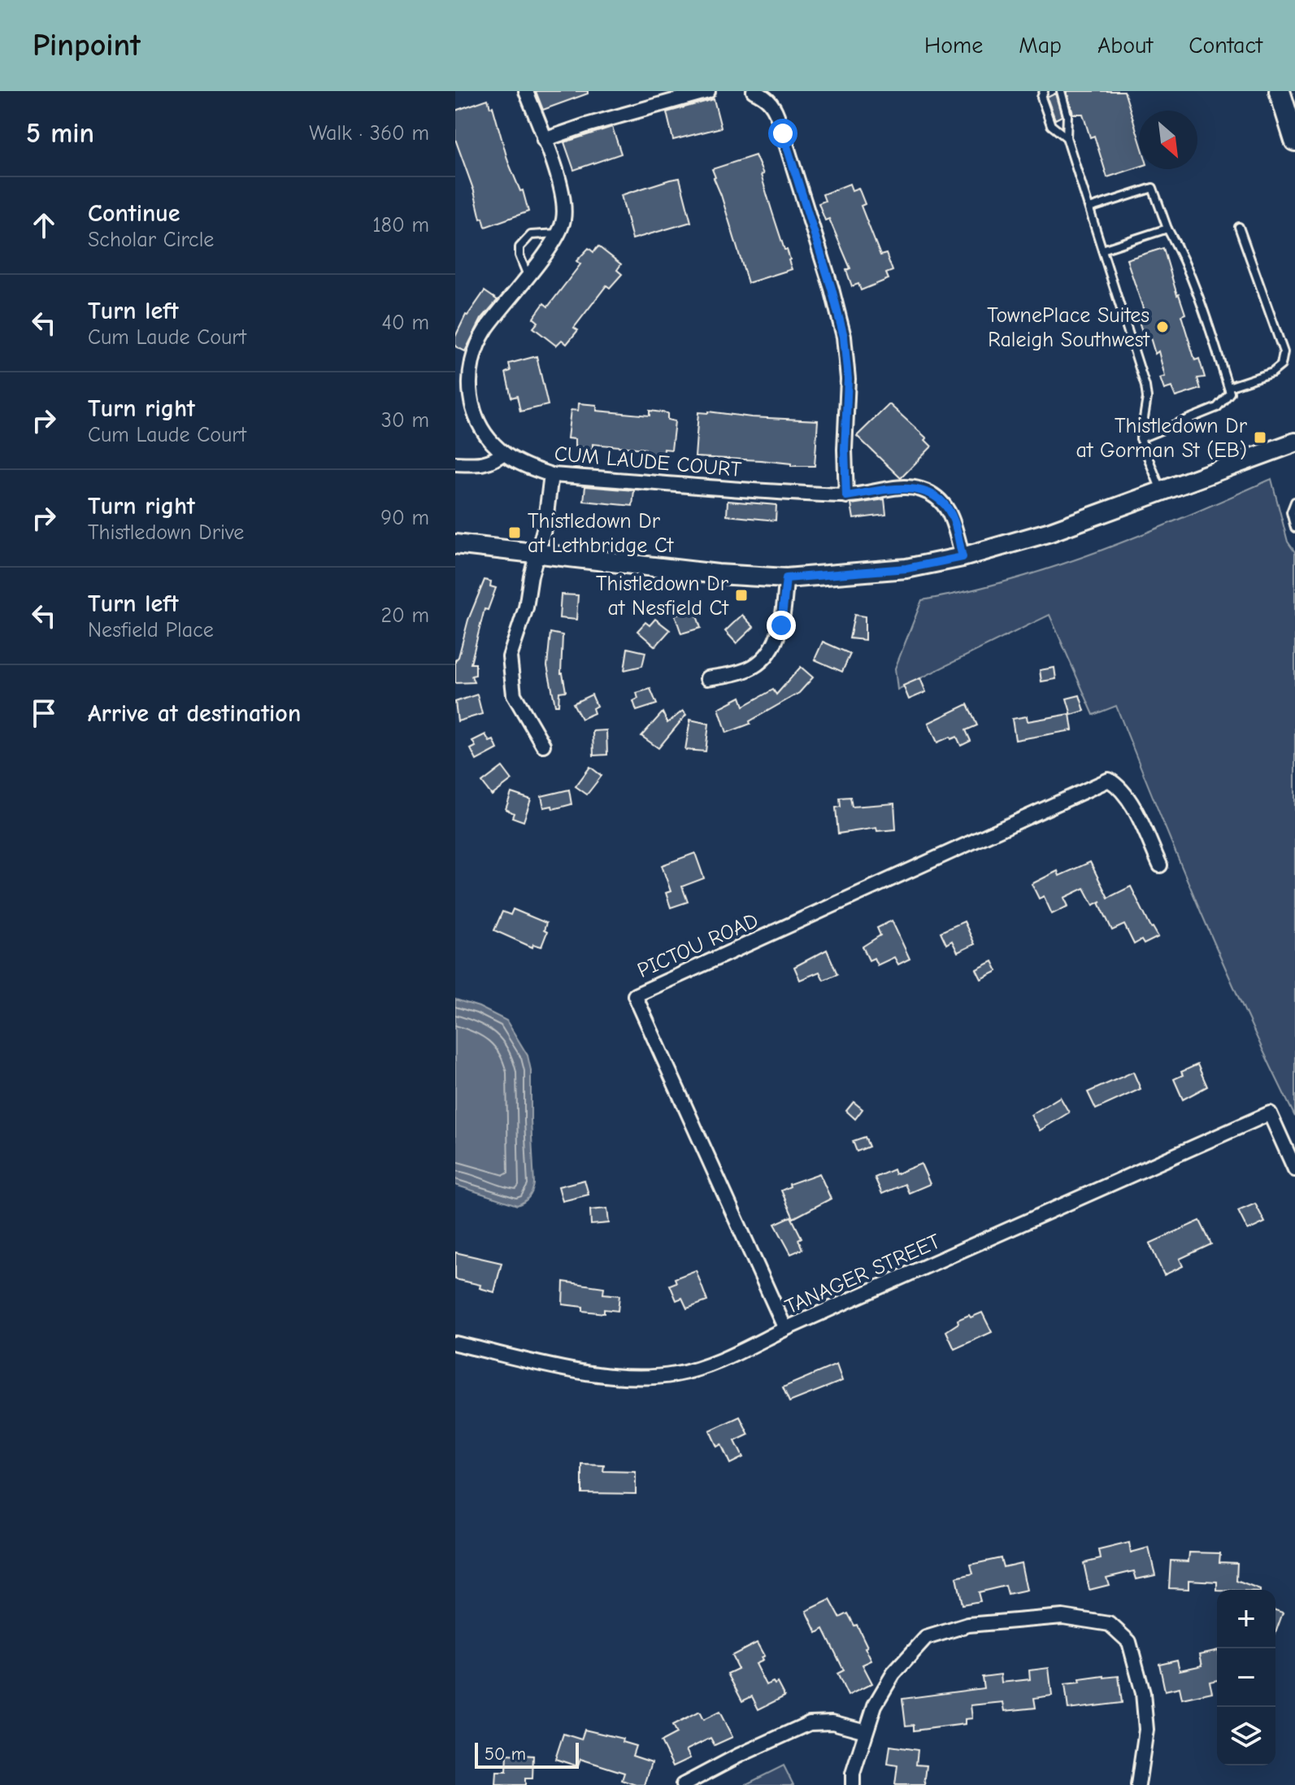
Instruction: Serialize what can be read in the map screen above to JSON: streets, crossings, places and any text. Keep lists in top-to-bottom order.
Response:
{
  "streets": {
    "street": ["CUM LAUDE COURT", "PICTOU ROAD", "TANAGER STREET"]
  },
  "crossings": [
    ["PICTOU ROAD", "TANAGER STREET"]
  ],
  "places": {
    "other": ["TownePlace Suites Raleigh Southwest"],
    "transit": ["Thistledown Dr at Gorman St (EB)", "Thistledown Dr at Lethbridge Ct", "Thistledown Dr at Nesfield Ct"]
  },
  "scale_bar": "50 m",
  "north": "bottom right",
  "page": {
    "header": "Pinpoint",
    "nav": [
      "Home",
      "Map",
      "About",
      "Contact"
    ],
    "heading": ["5 min", "Walk · 360 m"],
    "list": [
      ["Continue", "Scholar Circle", "180 m"],
      ["Turn left", "Cum Laude Court", "40 m"],
      ["Turn right", "Cum Laude Court", "30 m"],
      ["Turn right", "Thistledown Drive", "90 m"],
      ["Turn left", "Nesfield Place", "20 m"],
      "Arrive at destination"
    ],
    "map_buttons": ["+", "−"],
    "scale": "50 m"
  }
}
